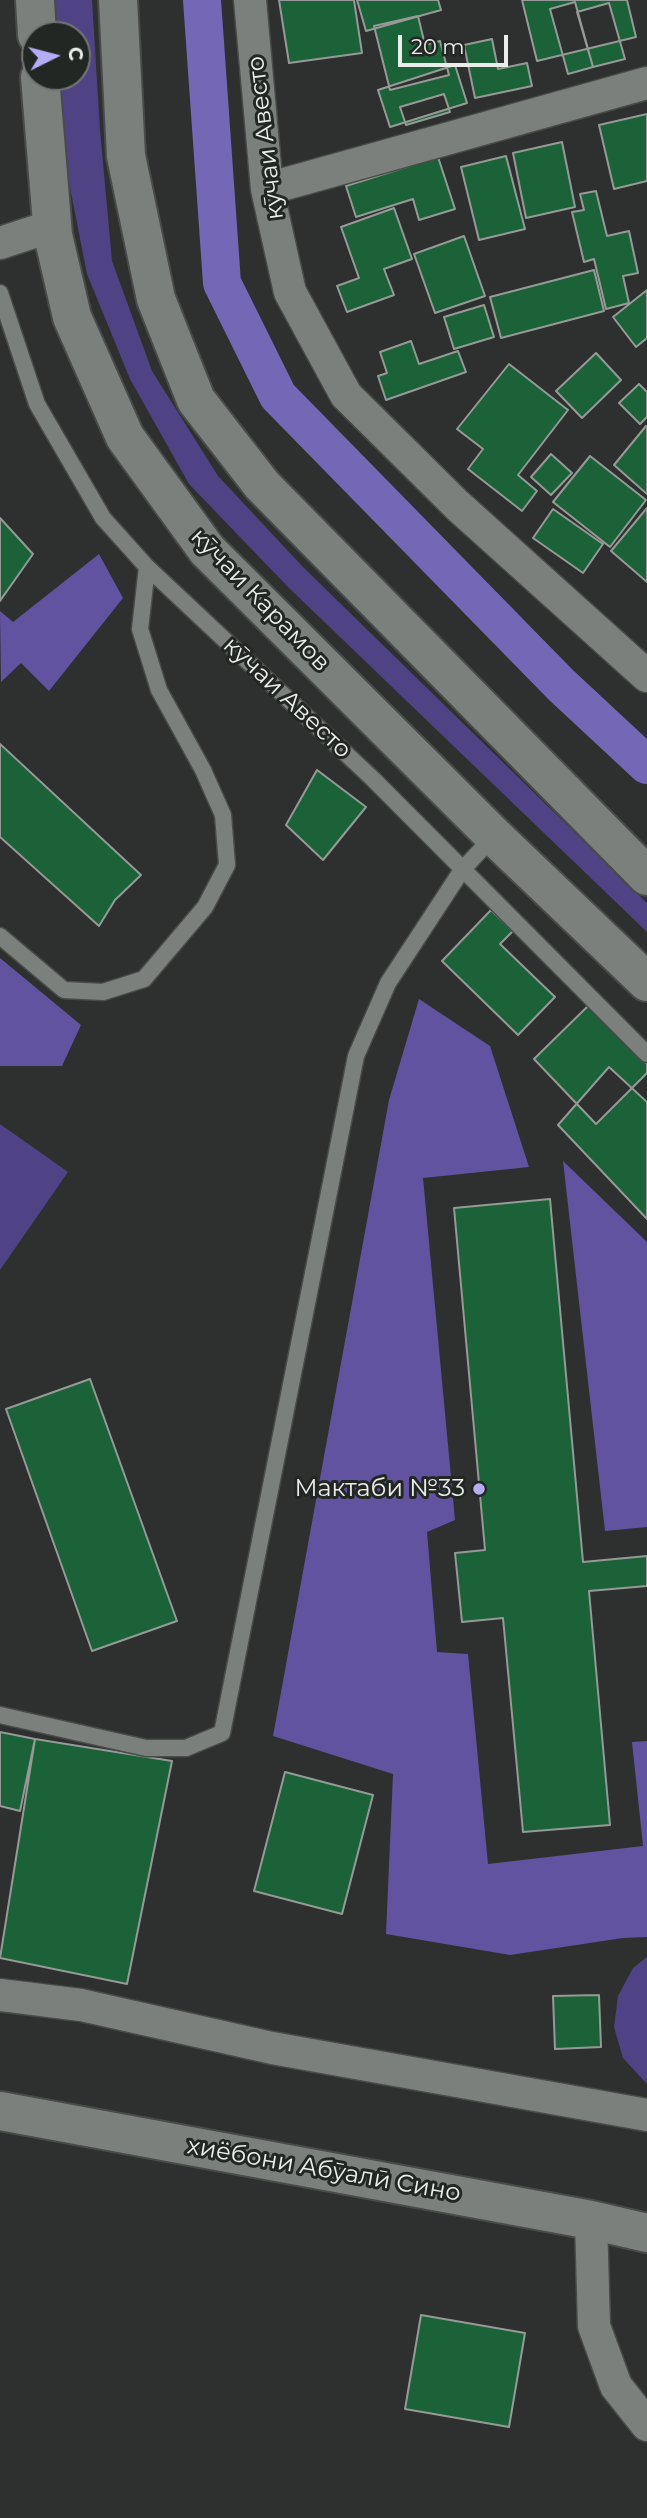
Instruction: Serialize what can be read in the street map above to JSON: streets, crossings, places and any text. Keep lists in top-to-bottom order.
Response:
{
  "streets": {
    "main road": ["кӯчаи Карамов", "хиёбони Абӯалӣ Сино"],
    "street": ["кӯчаи Авесто"]
  },
  "places": ["Мактаби №33"],
  "scale_bar": "20 m",
  "north": "right"
}
